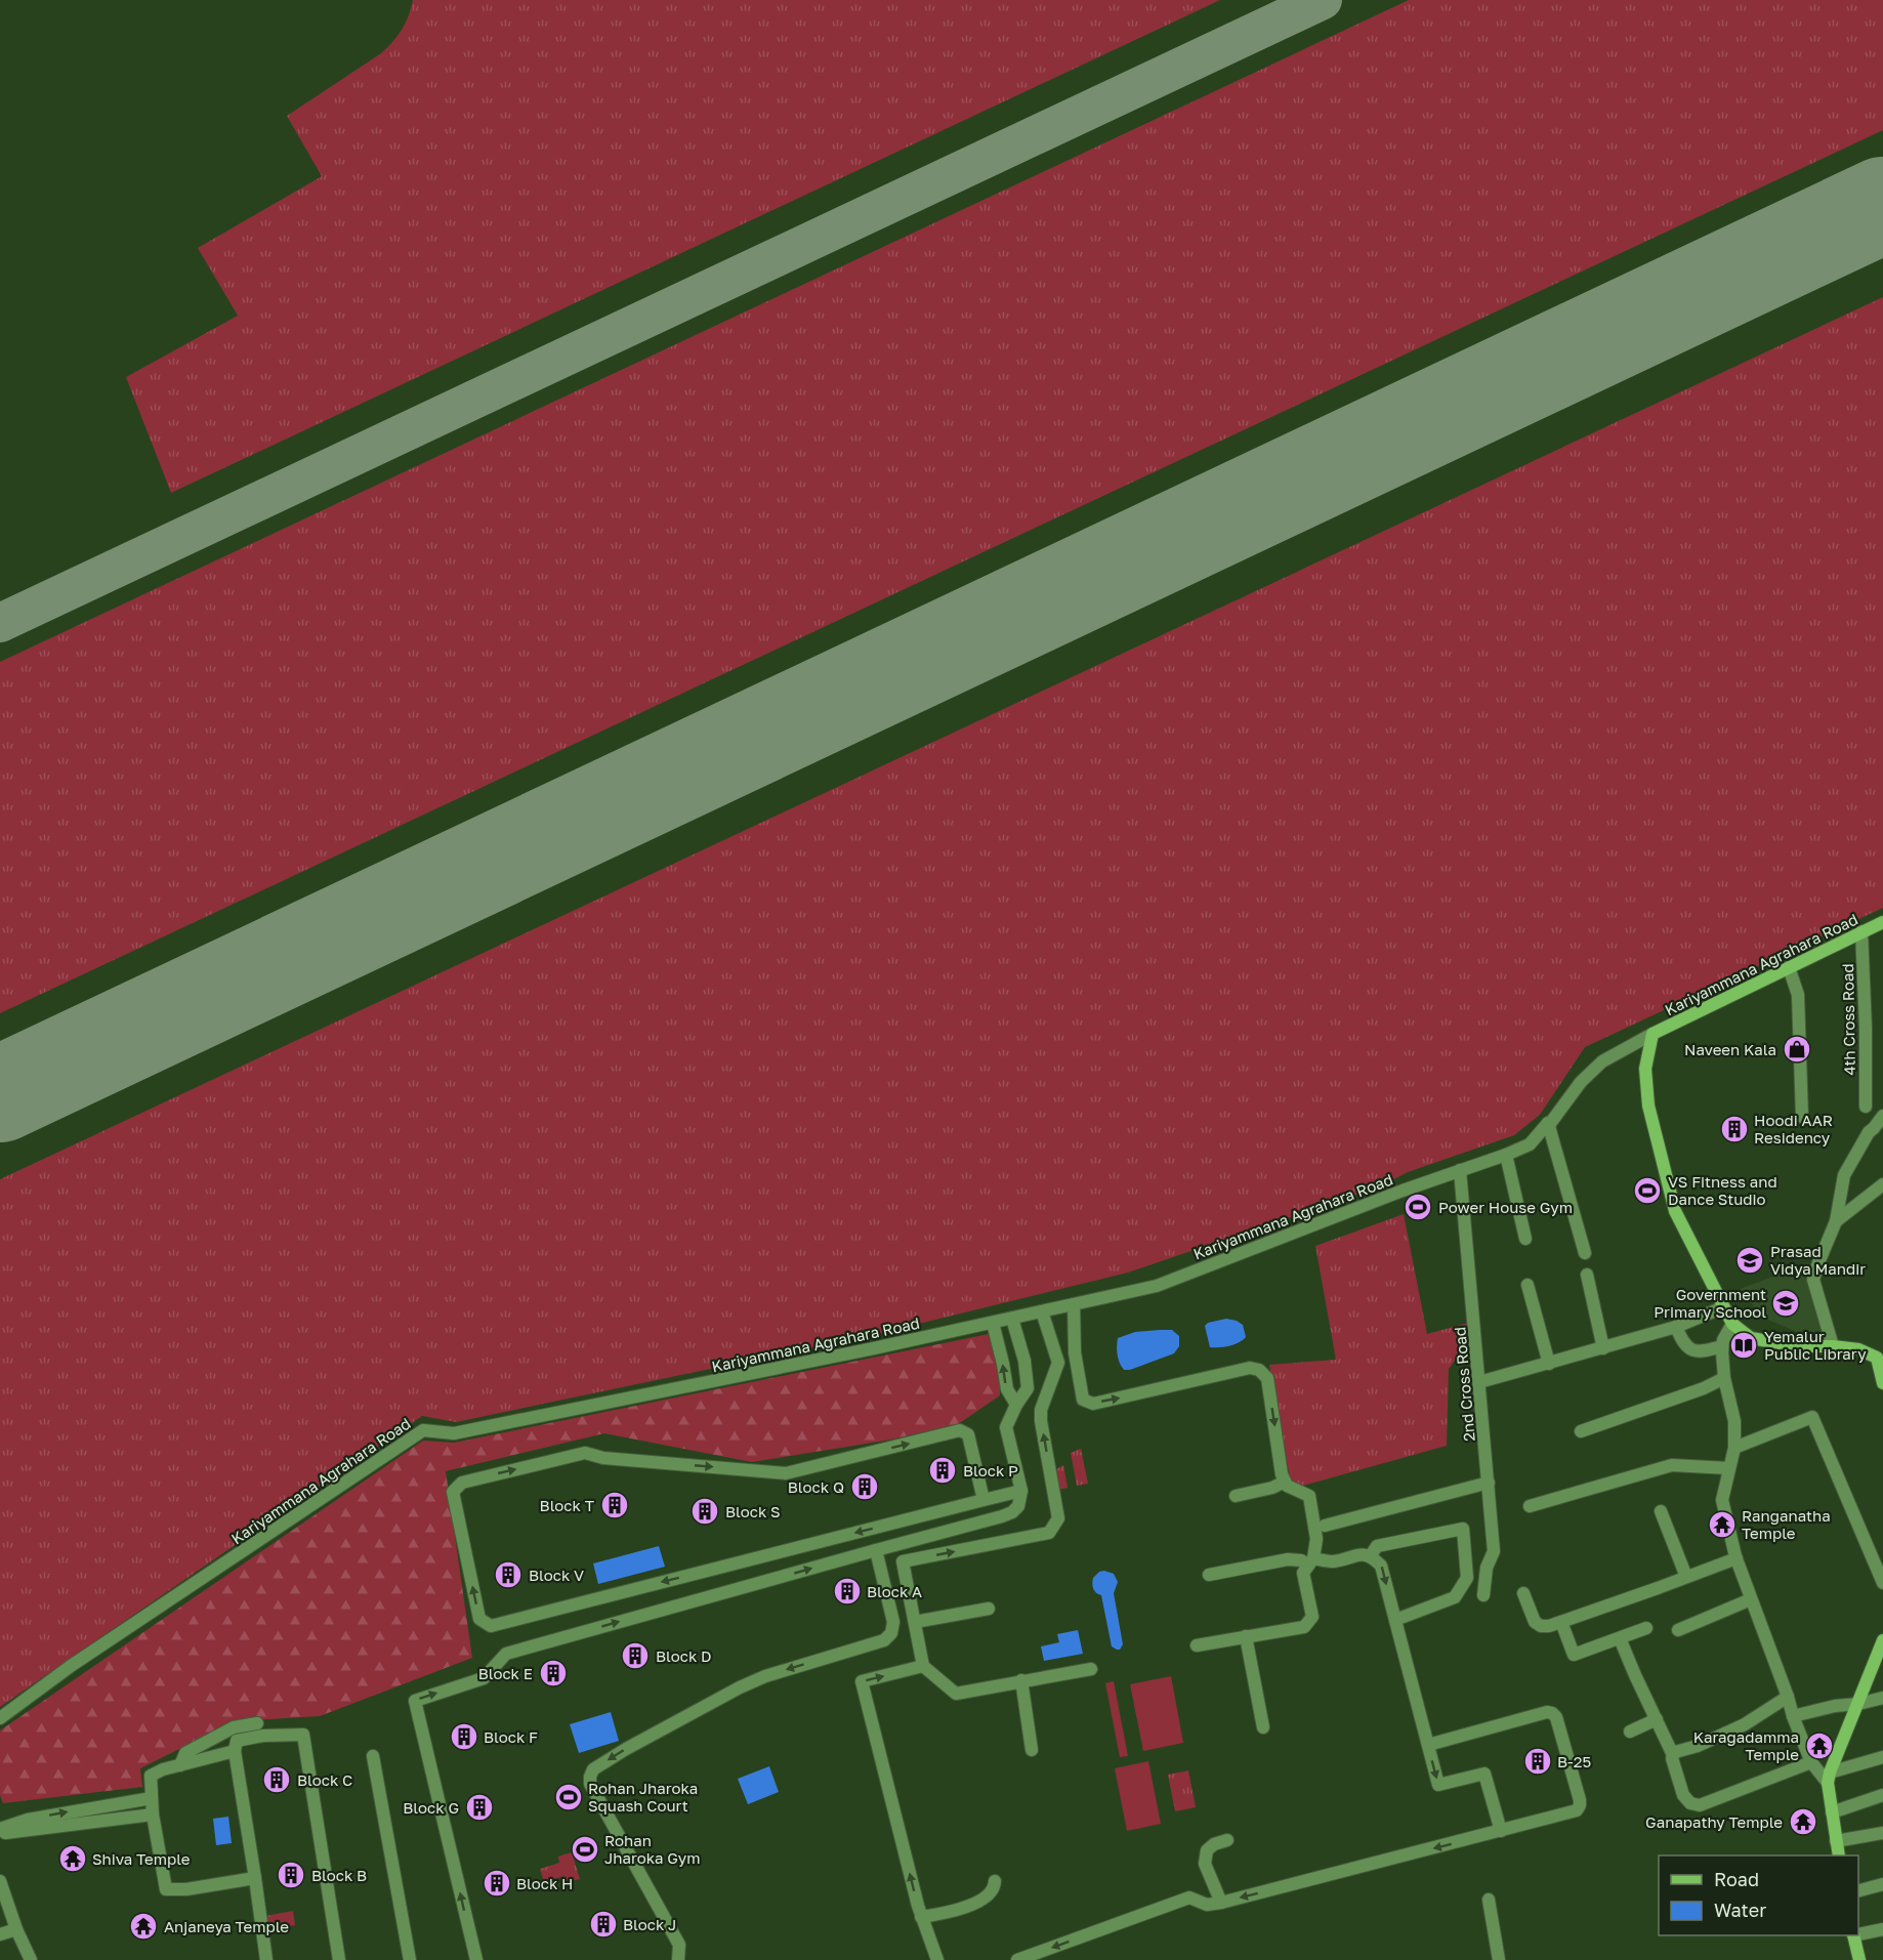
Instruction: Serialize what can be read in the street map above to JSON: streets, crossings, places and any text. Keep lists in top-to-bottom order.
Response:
{
  "streets": {
    "street": ["Kariyammana Agrahara Road", "4th Cross Road", "2nd Cross Road"]
  },
  "crossings": [
    ["Kariyammana Agrahara Road", "4th Cross Road"],
    ["Kariyammana Agrahara Road", "2nd Cross Road"]
  ],
  "places": {
    "shop": ["Naveen Kala"],
    "building": [
      "Hoodi AAR Residency",
      "Block P",
      "Block Q",
      "Block T",
      "Block S",
      "Block V",
      "Block A",
      "Block D",
      "Block E",
      "Block F",
      "B-25",
      "Block C",
      "Block G",
      "Block B",
      "Block H",
      "Block J"
    ],
    "sports": [
      "VS Fitness and Dance Studio",
      "Power House Gym",
      "Rohan Jharoka Squash Court",
      "Rohan Jharoka Gym"
    ],
    "school or university": ["Prasad Vidya Mandir", "Government Primary School"],
    "library": ["Yemalur Public Library"],
    "temple": [
      "Ranganatha Temple",
      "Karagadamma Temple",
      "Ganapathy Temple",
      "Shiva Temple",
      "Anjaneya Temple"
    ]
  },
  "legend": ["Road", "Water"]
}
